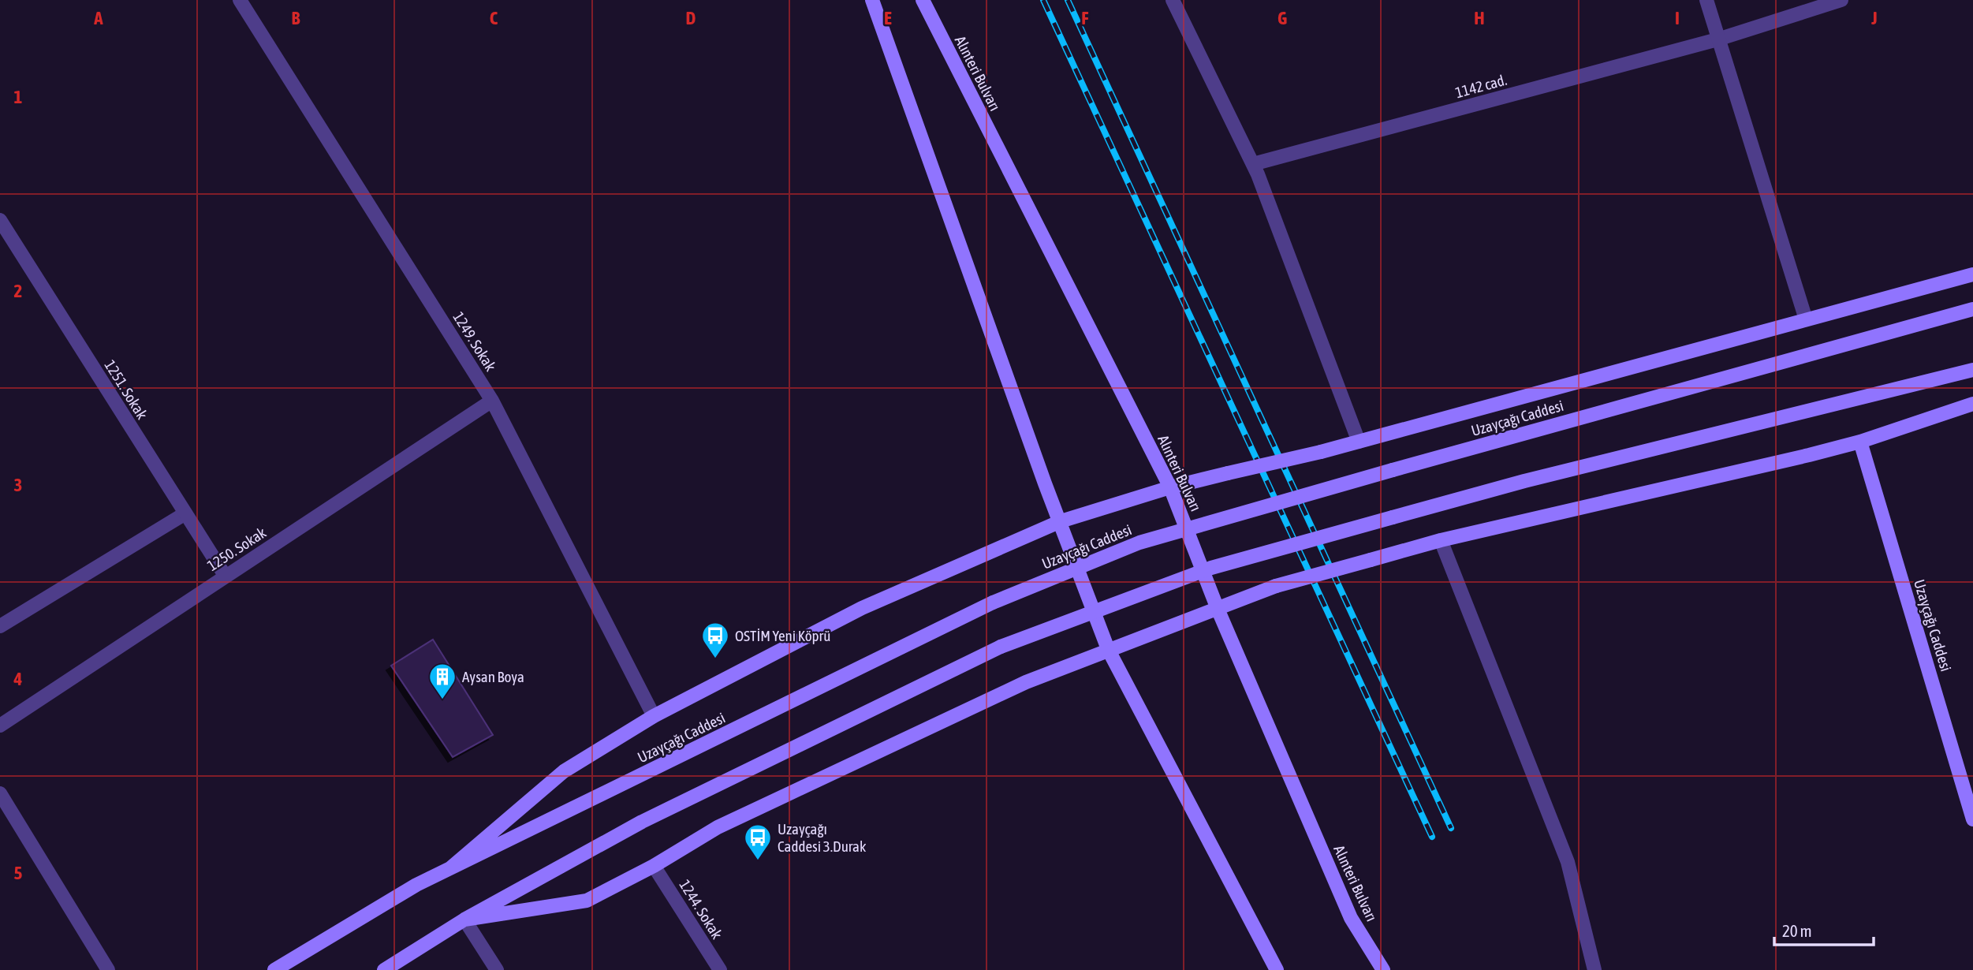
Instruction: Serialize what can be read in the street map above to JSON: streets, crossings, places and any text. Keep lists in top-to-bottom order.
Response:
{
  "streets": {
    "main road": ["Alınteri Bulvarı", "Uzayçağı Caddesi"],
    "street": [
      "1142 cad.",
      "1249. Sokak",
      "1251. Sokak",
      "1250. Sokak",
      "1244. Sokak"
    ]
  },
  "crossings": [
    ["1249. Sokak", "1250. Sokak"],
    ["1251. Sokak", "1250. Sokak"]
  ],
  "places": {
    "bus stop": ["OSTİM Yeni Köprü", "Uzayçağı Caddesi 3.Durak"],
    "building": ["Aysan Boya"]
  },
  "scale_bar": "20 m",
  "grid": {
    "columns": [
      "A",
      "B",
      "C",
      "D",
      "E",
      "F",
      "G",
      "H",
      "I",
      "J"
    ],
    "rows": [
      "1",
      "2",
      "3",
      "4",
      "5"
    ]
  }
}
